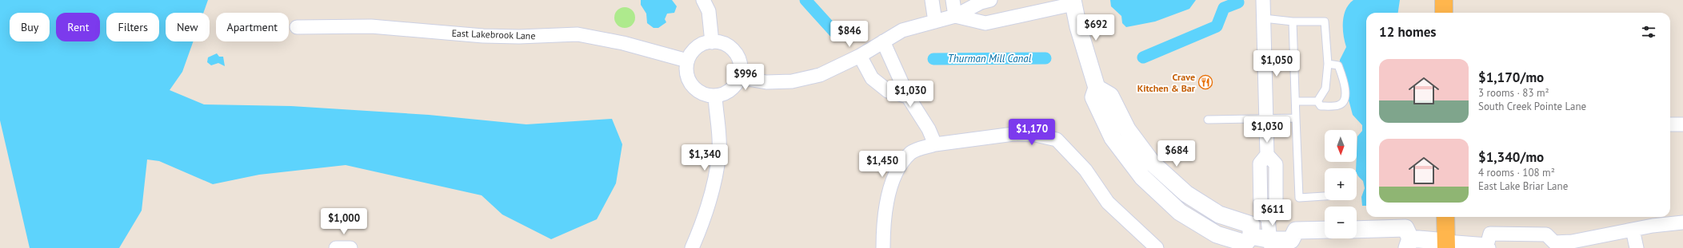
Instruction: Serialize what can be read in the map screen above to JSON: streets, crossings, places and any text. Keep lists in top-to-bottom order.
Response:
{
  "streets": {
    "street": ["East Lakebrook Lane"]
  },
  "water": ["Thurman Mill Canal"],
  "places": {
    "restaurant": ["Crave Kitchen & Bar"]
  },
  "north": "bottom",
  "page": {
    "chip": [
      "Buy",
      "Rent",
      "Filters",
      "New",
      "Apartment"
    ],
    "heading": "12 homes",
    "price": [
      "$692",
      "$846",
      "$1,050",
      "$996",
      "$1,030",
      "$1,030",
      "$1,170",
      "$684",
      "$1,340",
      "$1,450",
      "$611",
      "$1,000"
    ],
    "list": [
      {
        "name": "$1,170/mo",
        "note": "3 rooms · 83 m² · South Creek Pointe Lane"
      },
      {
        "name": "$1,340/mo",
        "note": "4 rooms · 108 m² · East Lake Briar Lane"
      }
    ],
    "map_buttons": ["+", "−"]
  }
}
